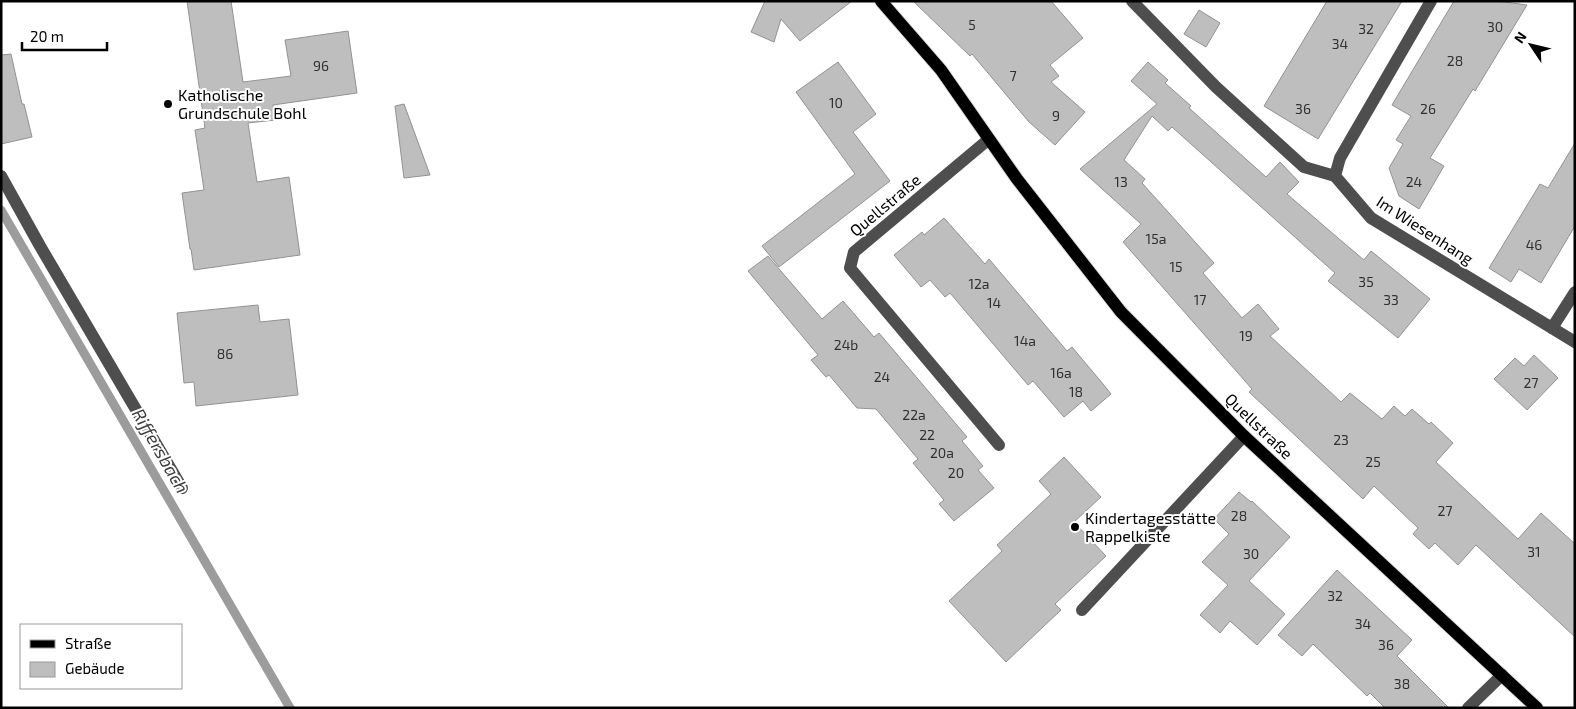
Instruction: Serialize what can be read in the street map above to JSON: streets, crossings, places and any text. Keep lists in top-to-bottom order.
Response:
{
  "streets": {
    "main road": ["Quellstraße"],
    "street": ["Im Wiesenhang"]
  },
  "water": ["Riffersbach"],
  "places": ["Katholische Grundschule Bohl", "Kindertagesstätte Rappelkiste"],
  "house_numbers": [
    "5",
    "30",
    "32",
    "34",
    "28",
    "96",
    "7",
    "10",
    "36",
    "26",
    "9",
    "13",
    "24",
    "15a",
    "46",
    "15",
    "35",
    "12a",
    "17",
    "33",
    "14",
    "19",
    "14a",
    "24b",
    "86",
    "16a",
    "24",
    "27",
    "18",
    "22a",
    "22",
    "23",
    "20a",
    "25",
    "20",
    "27",
    "28",
    "31",
    "30",
    "32",
    "34",
    "36",
    "38"
  ],
  "legend": ["Straße", "Gebäude"],
  "scale_bar": "20 m",
  "north": "top left"
}
